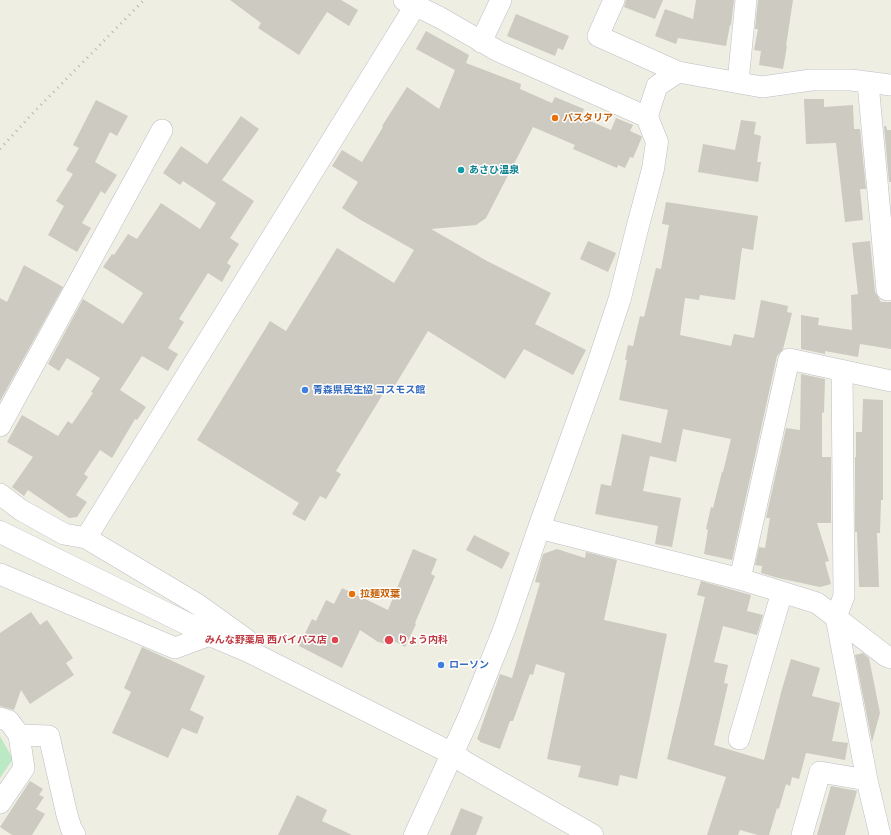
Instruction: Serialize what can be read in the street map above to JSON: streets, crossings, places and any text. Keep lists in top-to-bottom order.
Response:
{
  "places": [
    "パスタリア",
    "あさひ温泉",
    "青森県民生協 コスモス館",
    "拉麺双葉",
    "みんな野薬局 西バイパス店",
    "りょう内科",
    "ローソン"
  ]
}
